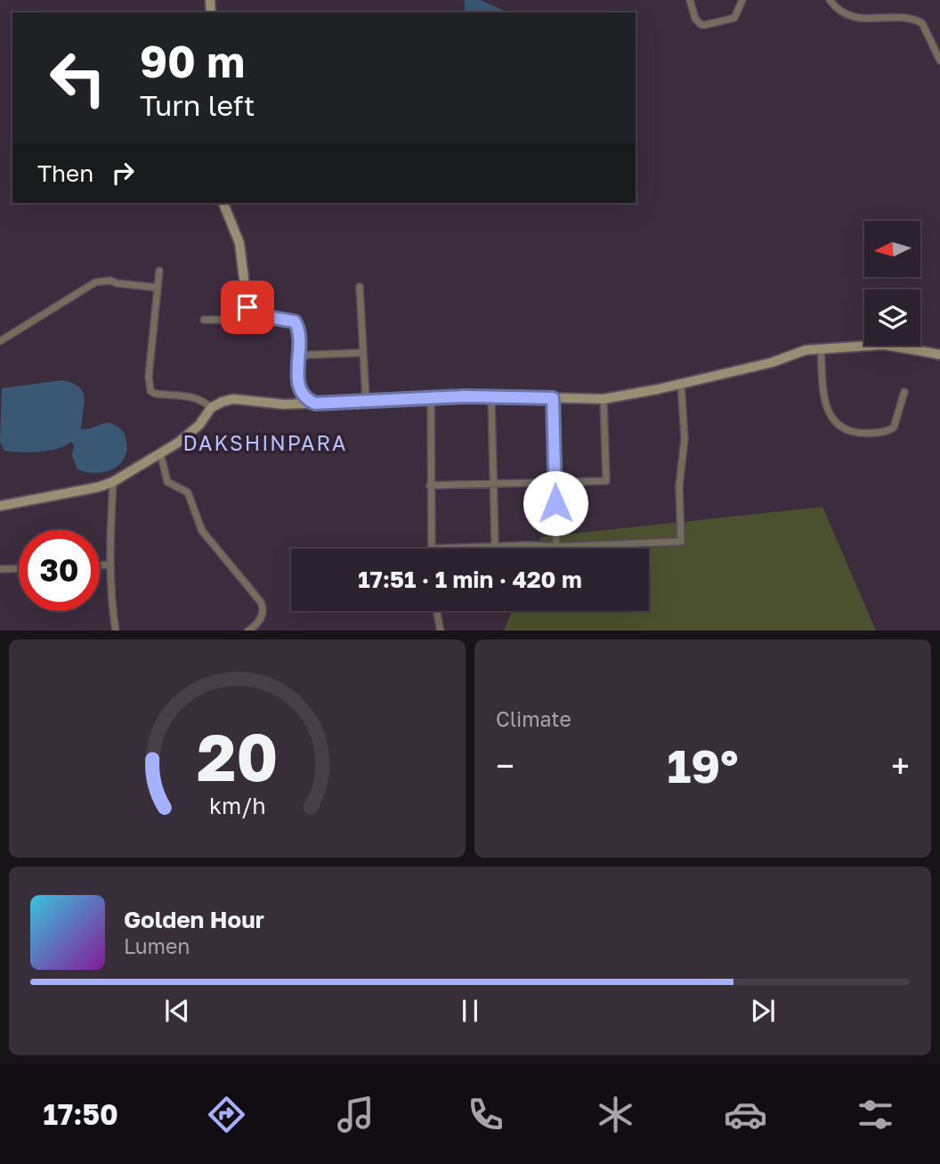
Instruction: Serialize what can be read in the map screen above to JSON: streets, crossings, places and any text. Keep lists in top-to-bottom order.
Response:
{
  "districts": ["DAKSHINPARA"],
  "north": "left",
  "page": {
    "turn": ["90 m", "Turn left"],
    "then": "Then",
    "limit": "30",
    "trip": "17:51 · 1 min · 420 m",
    "tile": "Climate",
    "heat": ["−", "19°", "+"],
    "song": ["Golden Hour", "Lumen"],
    "tabs": "17:50",
    "gauge": ["20", "km/h"]
  }
}
